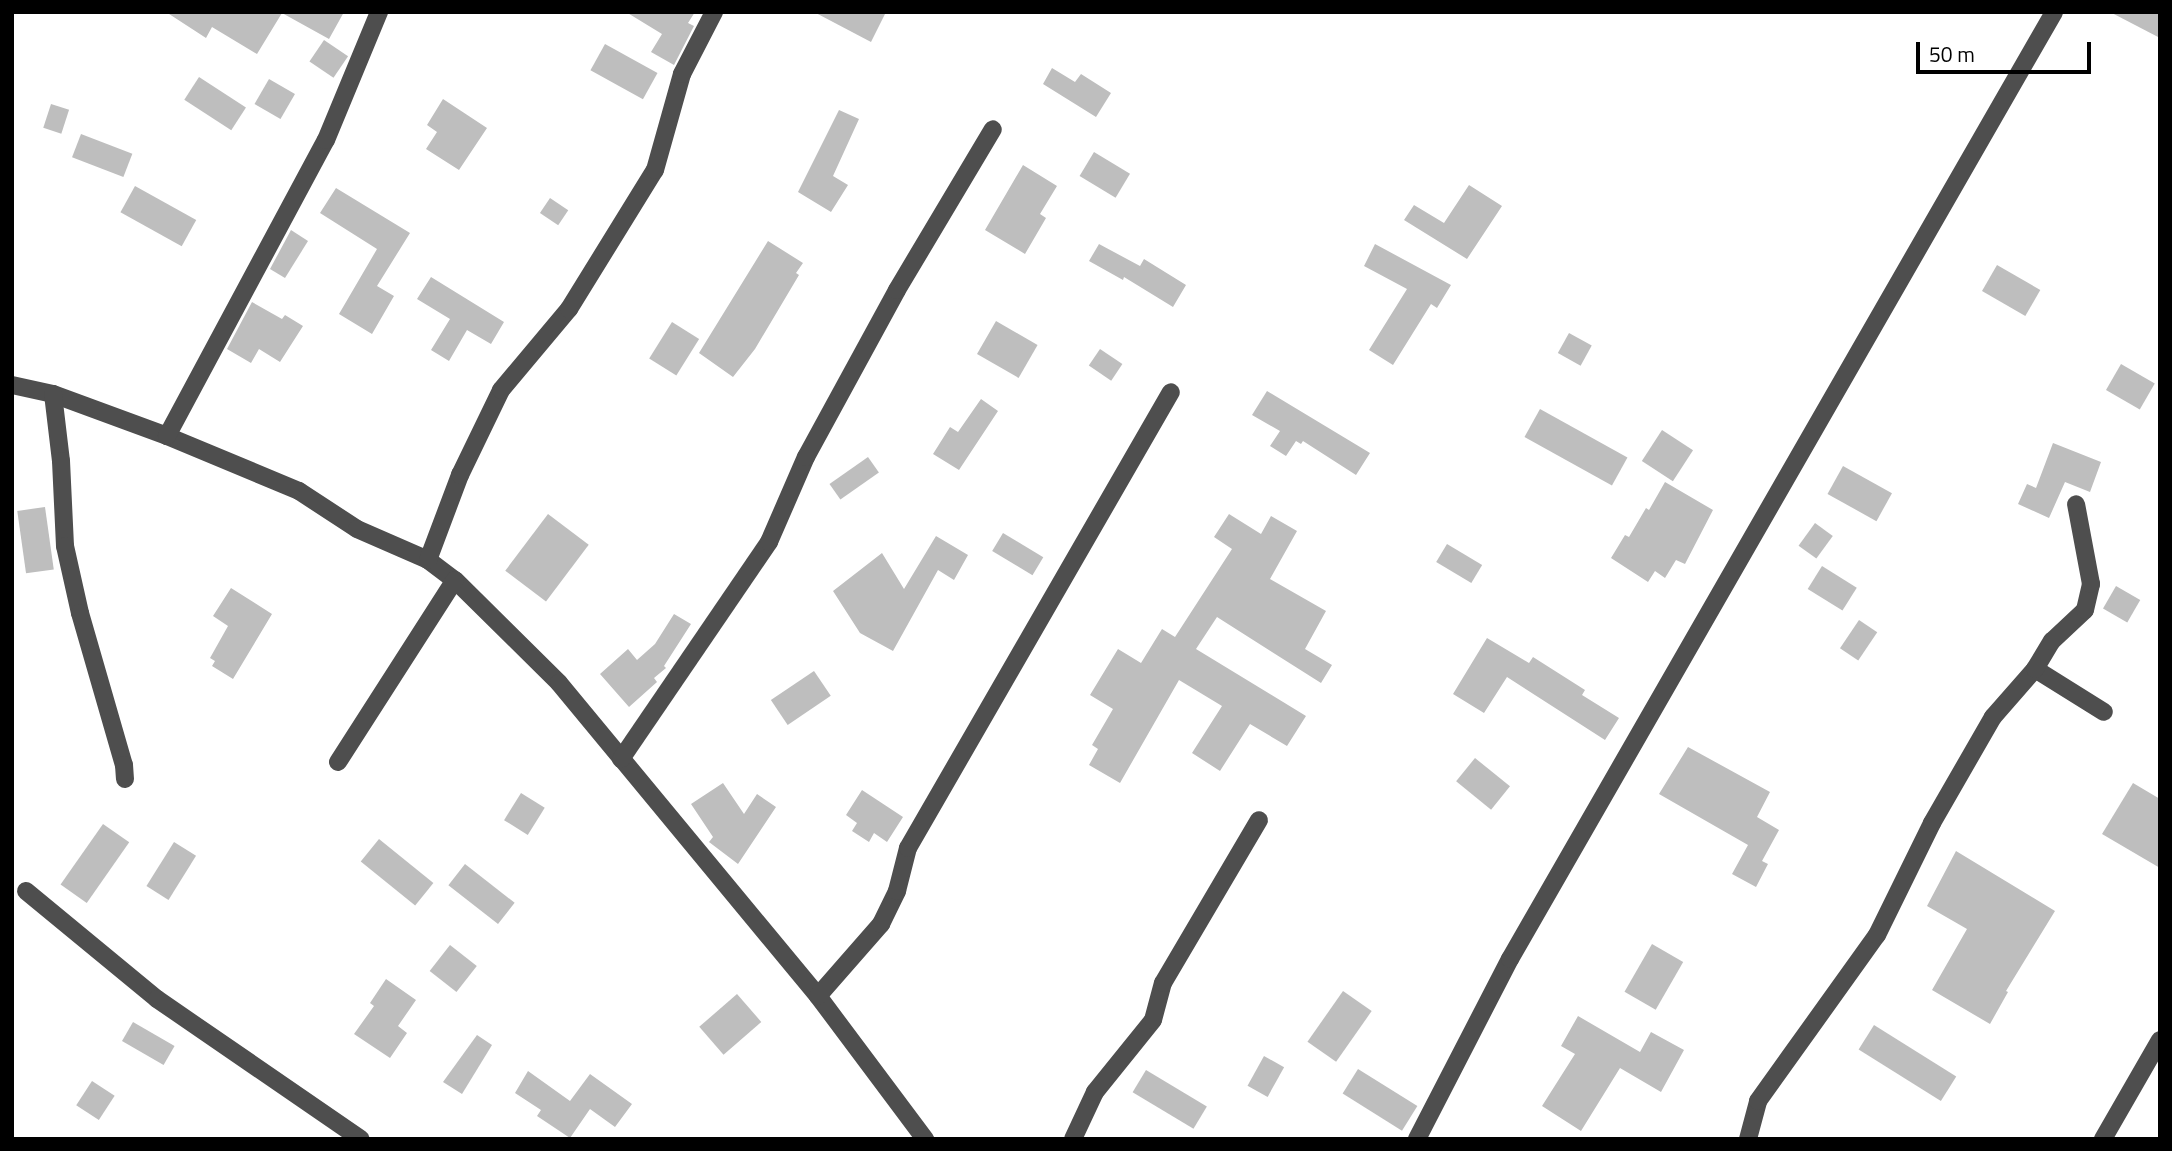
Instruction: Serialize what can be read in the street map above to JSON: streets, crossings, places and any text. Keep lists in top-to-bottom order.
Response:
{
  "scale_bar": "50 m"
}
